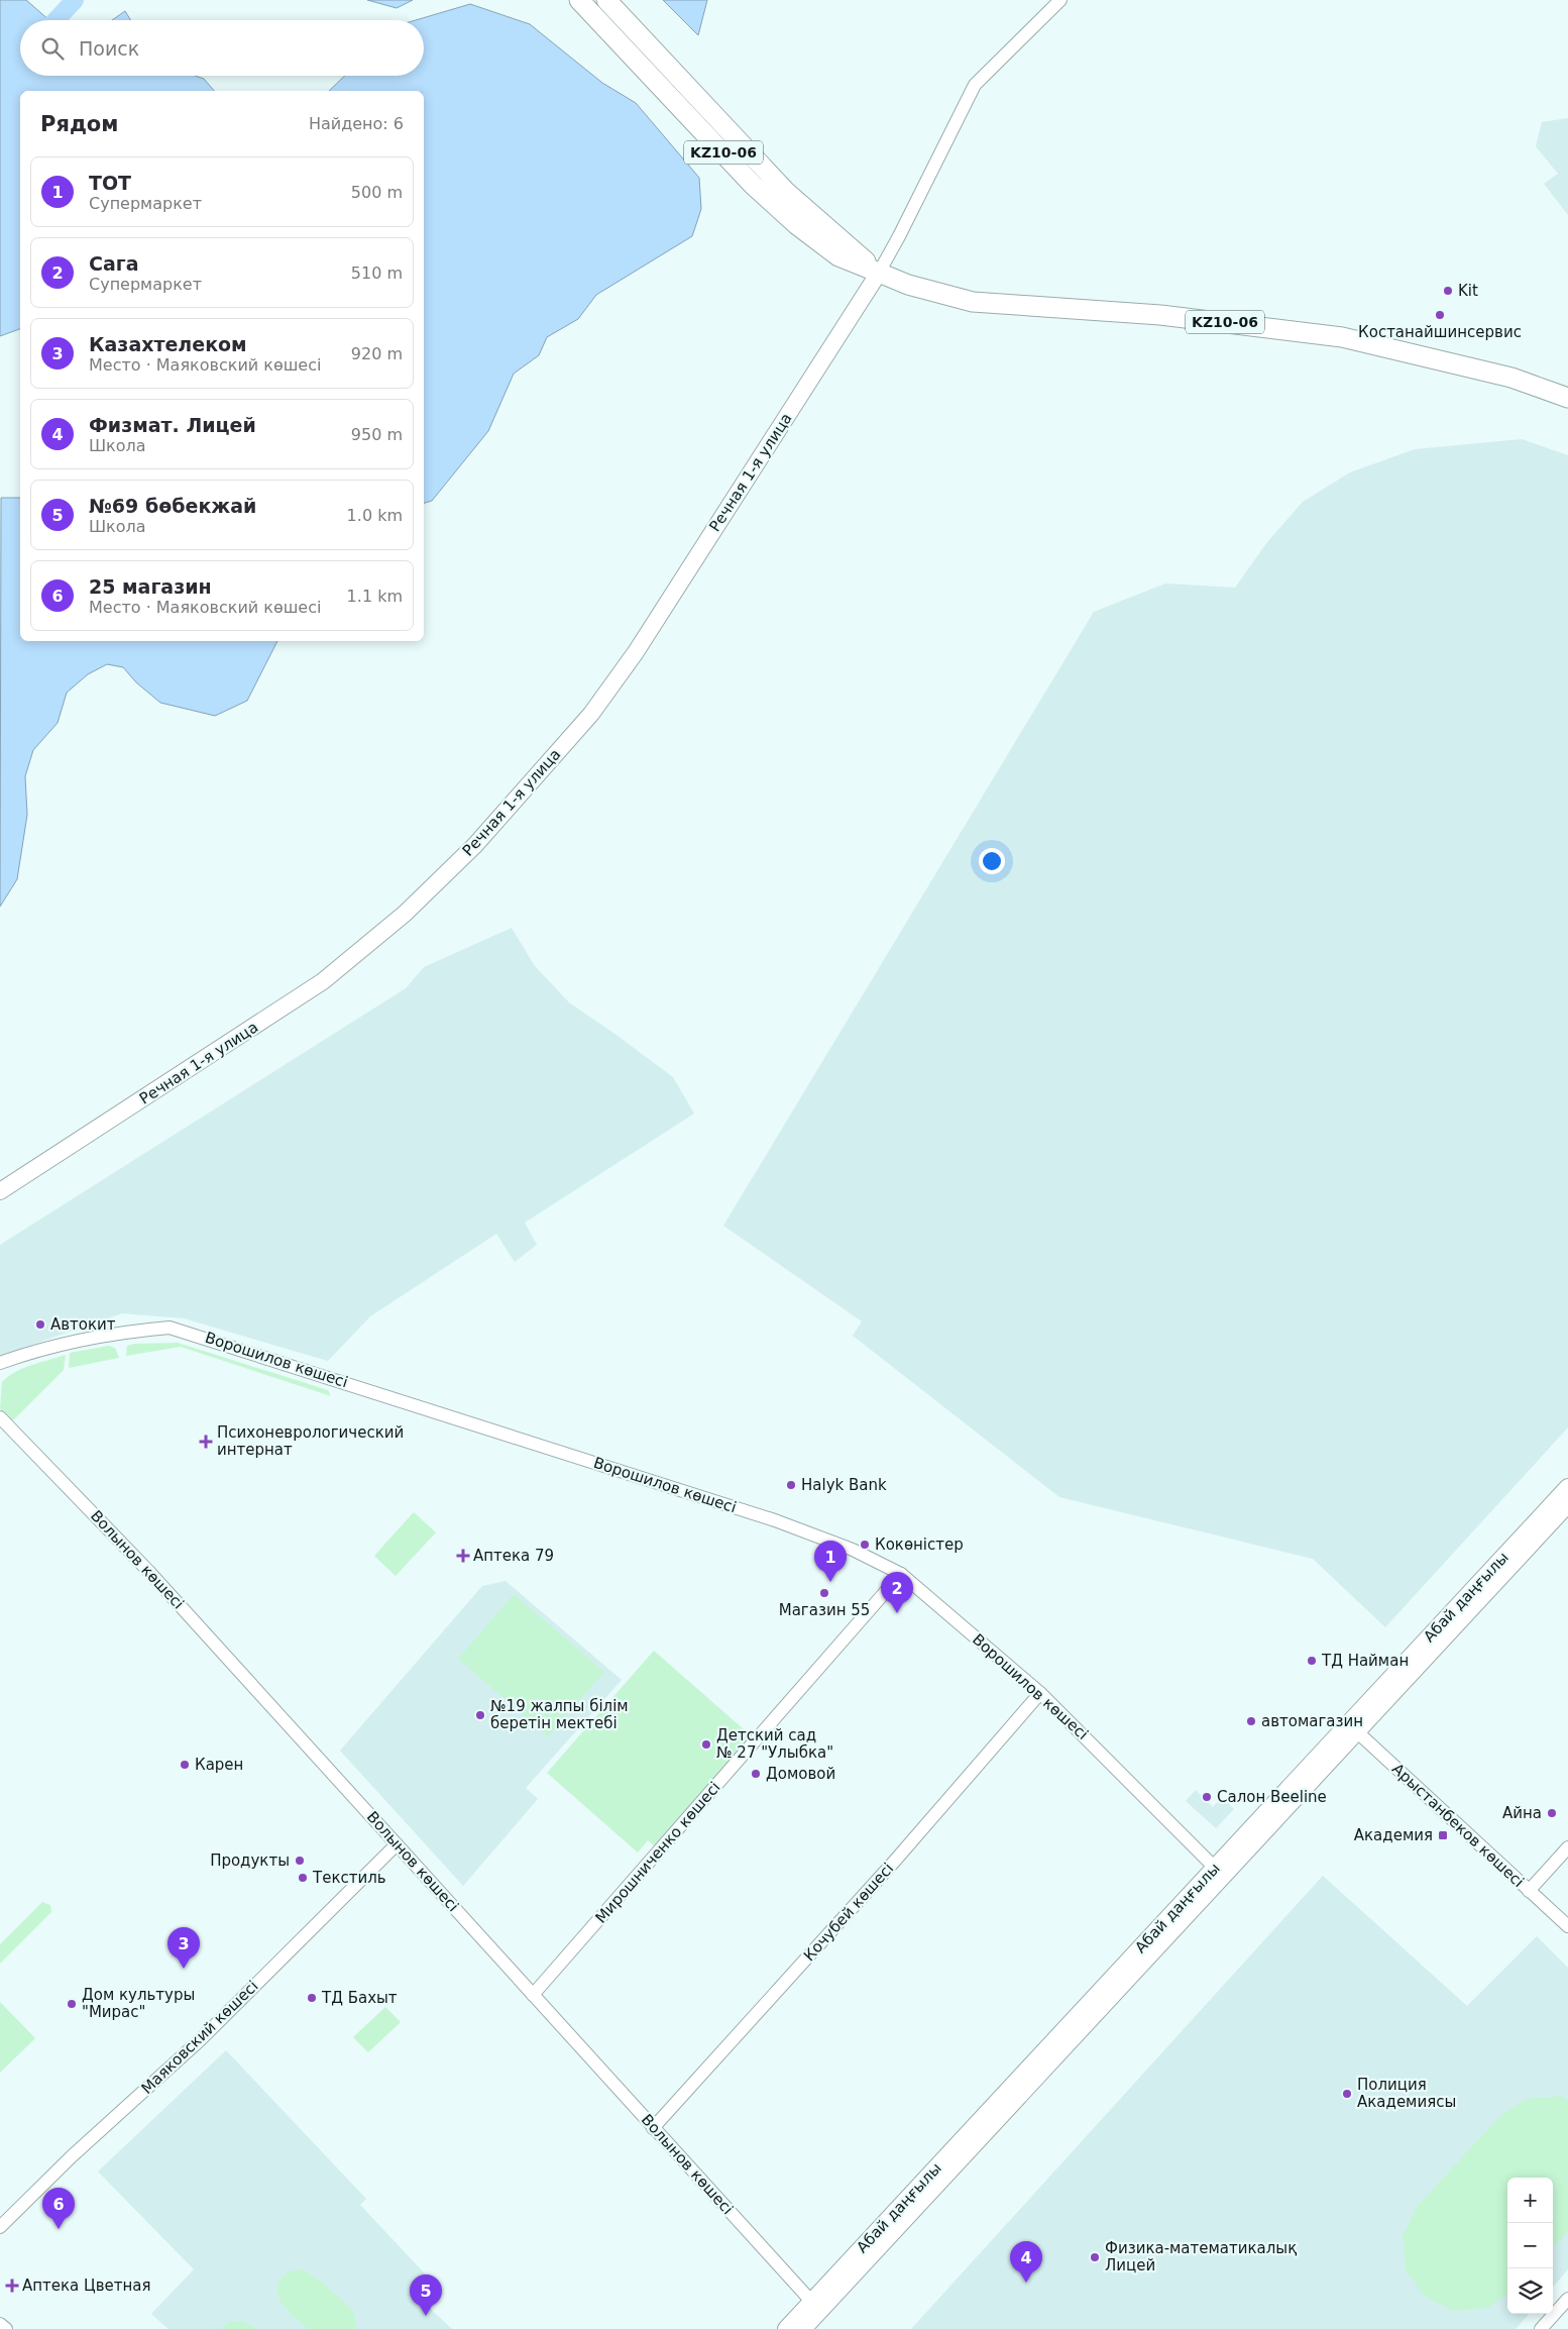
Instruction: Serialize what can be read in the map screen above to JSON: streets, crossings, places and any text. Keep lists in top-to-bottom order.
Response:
{
  "streets": {
    "highway": ["KZ10-06"],
    "main road": ["Речная 1-я улица", "Абай даңғылы"],
    "street": [
      "Ворошилов көшесі",
      "Волынов көшесі",
      "Арыстанбеков көшесі",
      "Мирошниченко көшесі",
      "Кочубей көшесі",
      "Маяковский көшесі"
    ]
  },
  "crossings": [
    ["KZ10-06", "Речная 1-я улица"],
    ["Ворошилов көшесі", "Абай даңғылы"],
    ["Ворошилов көшесі", "Мирошниченко көшесі"],
    ["Ворошилов көшесі", "Кочубей көшесі"],
    ["Волынов көшесі", "Абай даңғылы"],
    ["Волынов көшесі", "Мирошниченко көшесі"],
    ["Волынов көшесі", "Кочубей көшесі"],
    ["Волынов көшесі", "Маяковский көшесі"],
    ["Абай даңғылы", "Арыстанбеков көшесі"]
  ],
  "places": {
    "other": [
      "Kit",
      "Костанайшинсервис",
      "Автокит",
      "Halyk Bank",
      "Кокөністер",
      "Магазин 55",
      "ТД Найман",
      "№19 жалпы білім беретін мектебі",
      "автомагазин",
      "Детский сад № 27 \"Улыбка\"",
      "Карен",
      "Домовой",
      "Cалон Beeline",
      "Айна",
      "Продукты",
      "Текстиль",
      "ТД Бахыт",
      "Дом культуры \"Мирас\"",
      "Полиция Академиясы",
      "Физика-математикалық Лицей"
    ],
    "health": ["Психоневрологический интернат", "Аптека 79", "Аптека Цветная"],
    "transit": ["Академия"]
  },
  "page": {
    "search": "Поиск",
    "heading": ["Рядом", "Найдено: 6"],
    "list": [
      {
        "mark": "1",
        "name": "ТОТ",
        "note": "Супермаркет",
        "value": "500 m"
      },
      {
        "mark": "2",
        "name": "Сага",
        "note": "Супермаркет",
        "value": "510 m"
      },
      {
        "mark": "3",
        "name": "Казахтелеком",
        "note": "Место · Маяковский көшесі",
        "value": "920 m"
      },
      {
        "mark": "4",
        "name": "Физмат. Лицей",
        "note": "Школа",
        "value": "950 m"
      },
      {
        "mark": "5",
        "name": "№69 бөбекжай",
        "note": "Школа",
        "value": "1.0 km"
      },
      {
        "mark": "6",
        "name": "25 магазин",
        "note": "Место · Маяковский көшесі",
        "value": "1.1 km"
      }
    ],
    "pins": [
      "1",
      "2",
      "3",
      "6",
      "4",
      "5"
    ],
    "map_buttons": ["+", "−"]
  }
}
